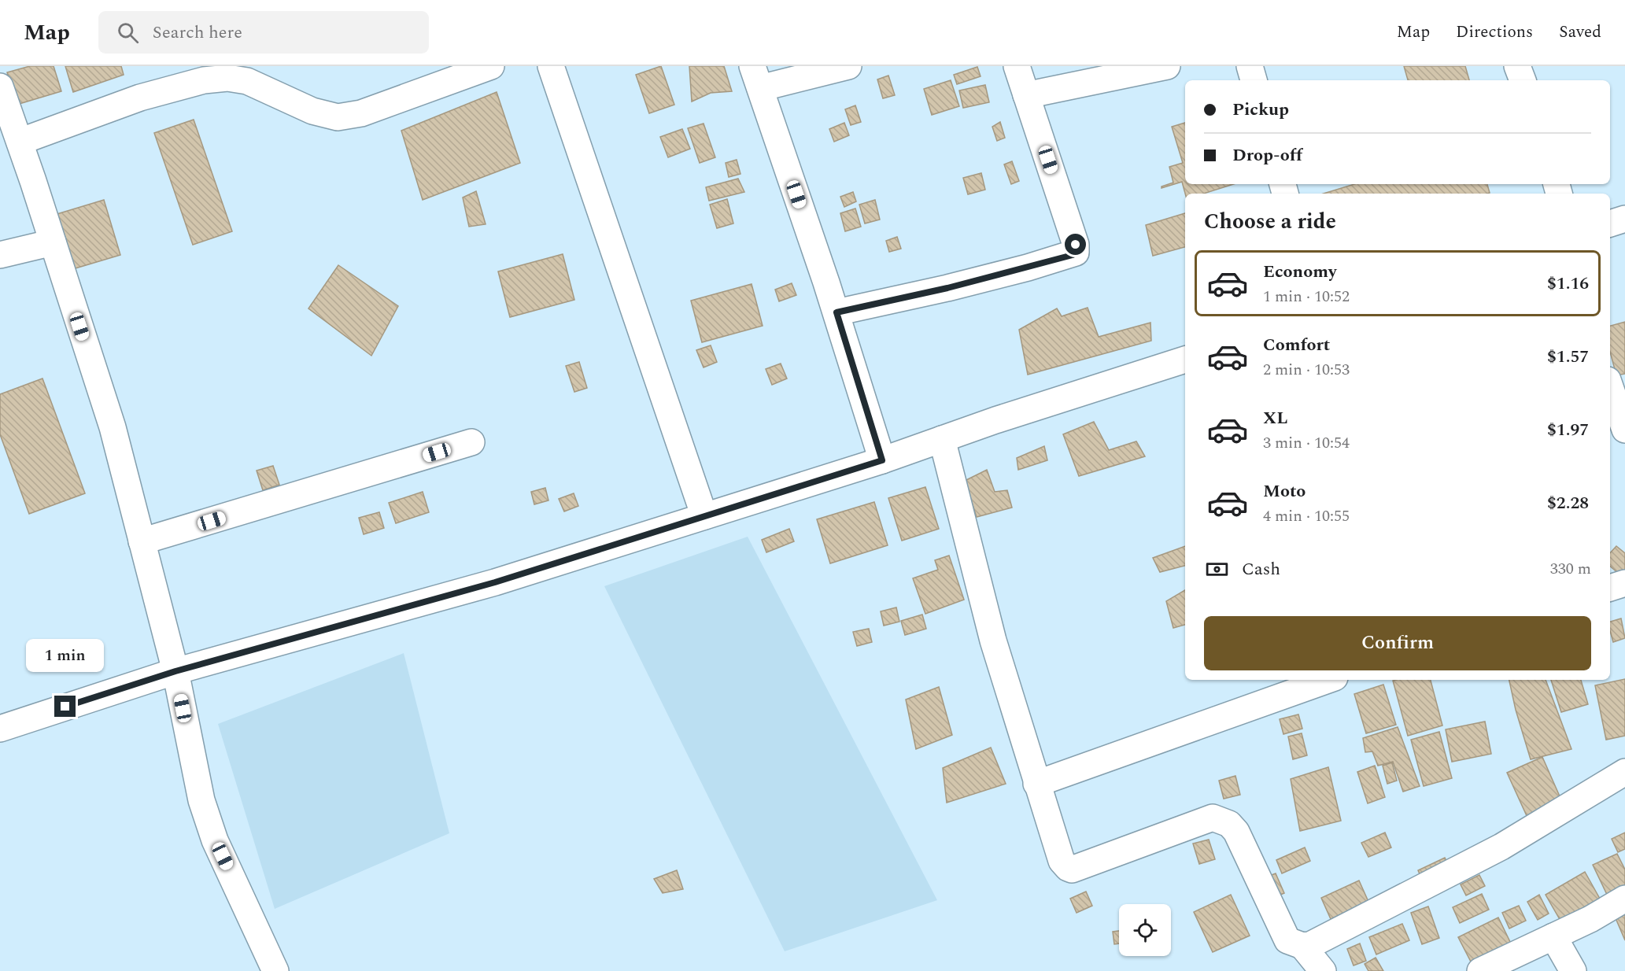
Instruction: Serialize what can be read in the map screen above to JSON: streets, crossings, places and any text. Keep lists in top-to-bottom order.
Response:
{
  "page": {
    "header": "Map",
    "search": "Search here",
    "nav": ["Map", "Directions", "Saved"],
    "banner": ["Pickup", "Drop-off"],
    "heading": "Choose a ride",
    "list": [
      {
        "name": "Economy",
        "note": "1 min · 10:52",
        "value": "$1.16"
      },
      {
        "name": "Comfort",
        "note": "2 min · 10:53",
        "value": "$1.57"
      },
      {
        "name": "XL",
        "note": "3 min · 10:54",
        "value": "$1.97"
      },
      {
        "name": "Moto",
        "note": "4 min · 10:55",
        "value": "$2.28"
      }
    ],
    "pay": ["Cash", "330 m"],
    "buttons": "Confirm",
    "bubble": "1 min"
  }
}
